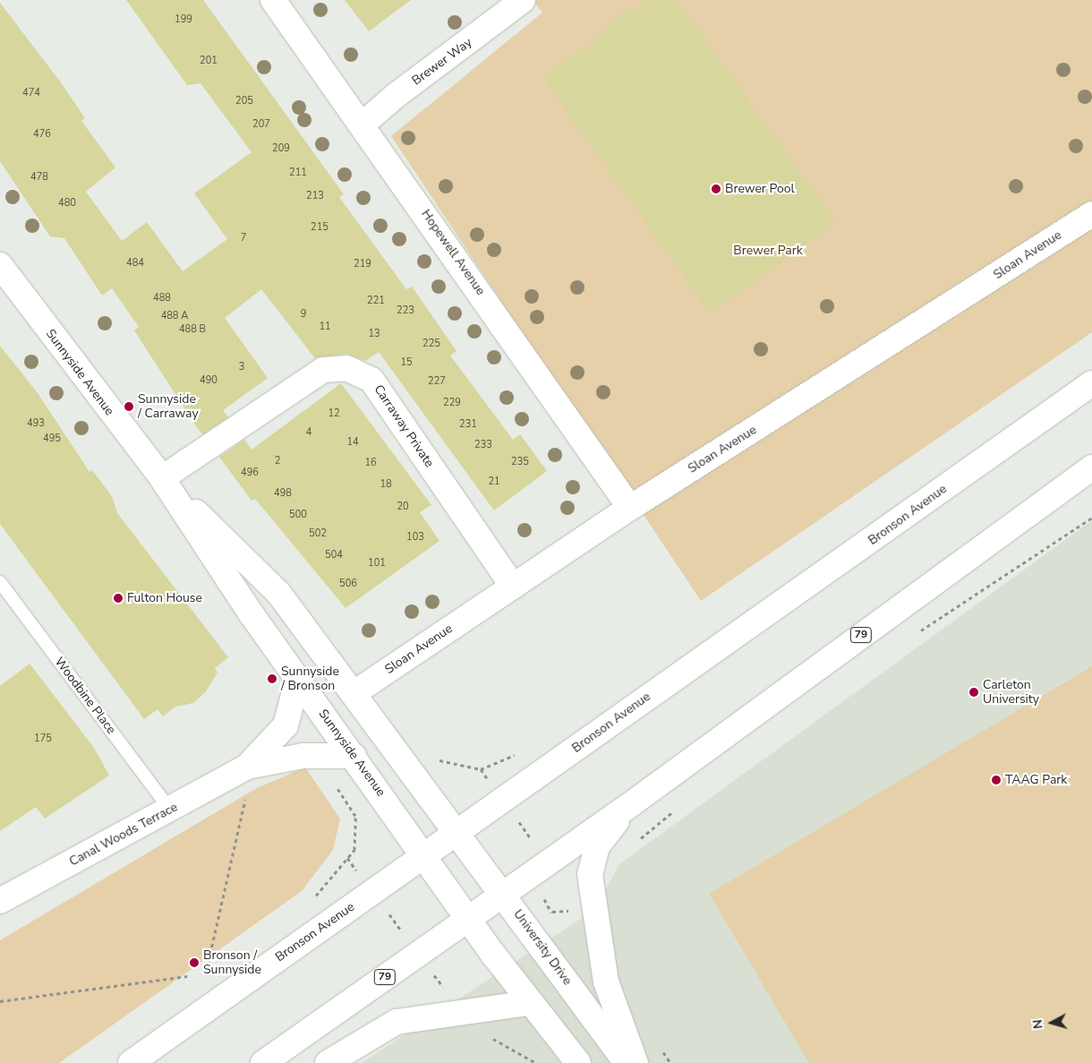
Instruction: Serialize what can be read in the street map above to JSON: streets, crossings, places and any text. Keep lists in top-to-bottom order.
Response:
{
  "streets": {
    "street": [
      "Brewer Way",
      "Hopewell Avenue",
      "Sloan Avenue",
      "Sunnyside Avenue",
      "Carraway Private",
      "Bronson Avenue",
      "79",
      "Canal Woods Terrace",
      "University Drive"
    ],
    "lane": ["Woodbine Place"]
  },
  "crossings": [
    ["Brewer Way", "Hopewell Avenue"],
    ["Hopewell Avenue", "Sloan Avenue"],
    ["Sloan Avenue", "Sunnyside Avenue"],
    ["Sloan Avenue", "Carraway Private"],
    ["Sunnyside Avenue", "Carraway Private"],
    ["Sunnyside Avenue", "Bronson Avenue"],
    ["Sunnyside Avenue", "79"],
    ["Sunnyside Avenue", "Canal Woods Terrace"],
    ["Sunnyside Avenue", "University Drive"],
    ["Bronson Avenue", "University Drive"],
    ["79", "University Drive"],
    ["Woodbine Place", "Canal Woods Terrace"]
  ],
  "parks": ["Brewer Park"],
  "places": [
    "Brewer Pool",
    "Sunnyside / Carraway",
    "Fulton House",
    "Sunnyside / Bronson",
    "Carleton University",
    "TAAG Park",
    "Bronson / Sunnyside"
  ],
  "house_numbers": [
    "199",
    "201",
    "474",
    "205",
    "207",
    "476",
    "209",
    "211",
    "478",
    "213",
    "480",
    "215",
    "7",
    "484",
    "219",
    "488",
    "221",
    "223",
    "9",
    "488 A",
    "11",
    "488 B",
    "13",
    "225",
    "15",
    "3",
    "490",
    "227",
    "229",
    "12",
    "493",
    "231",
    "4",
    "495",
    "14",
    "233",
    "2",
    "235",
    "16",
    "496",
    "21",
    "18",
    "498",
    "20",
    "500",
    "502",
    "103",
    "504",
    "101",
    "506",
    "175"
  ],
  "north": "left"
}
